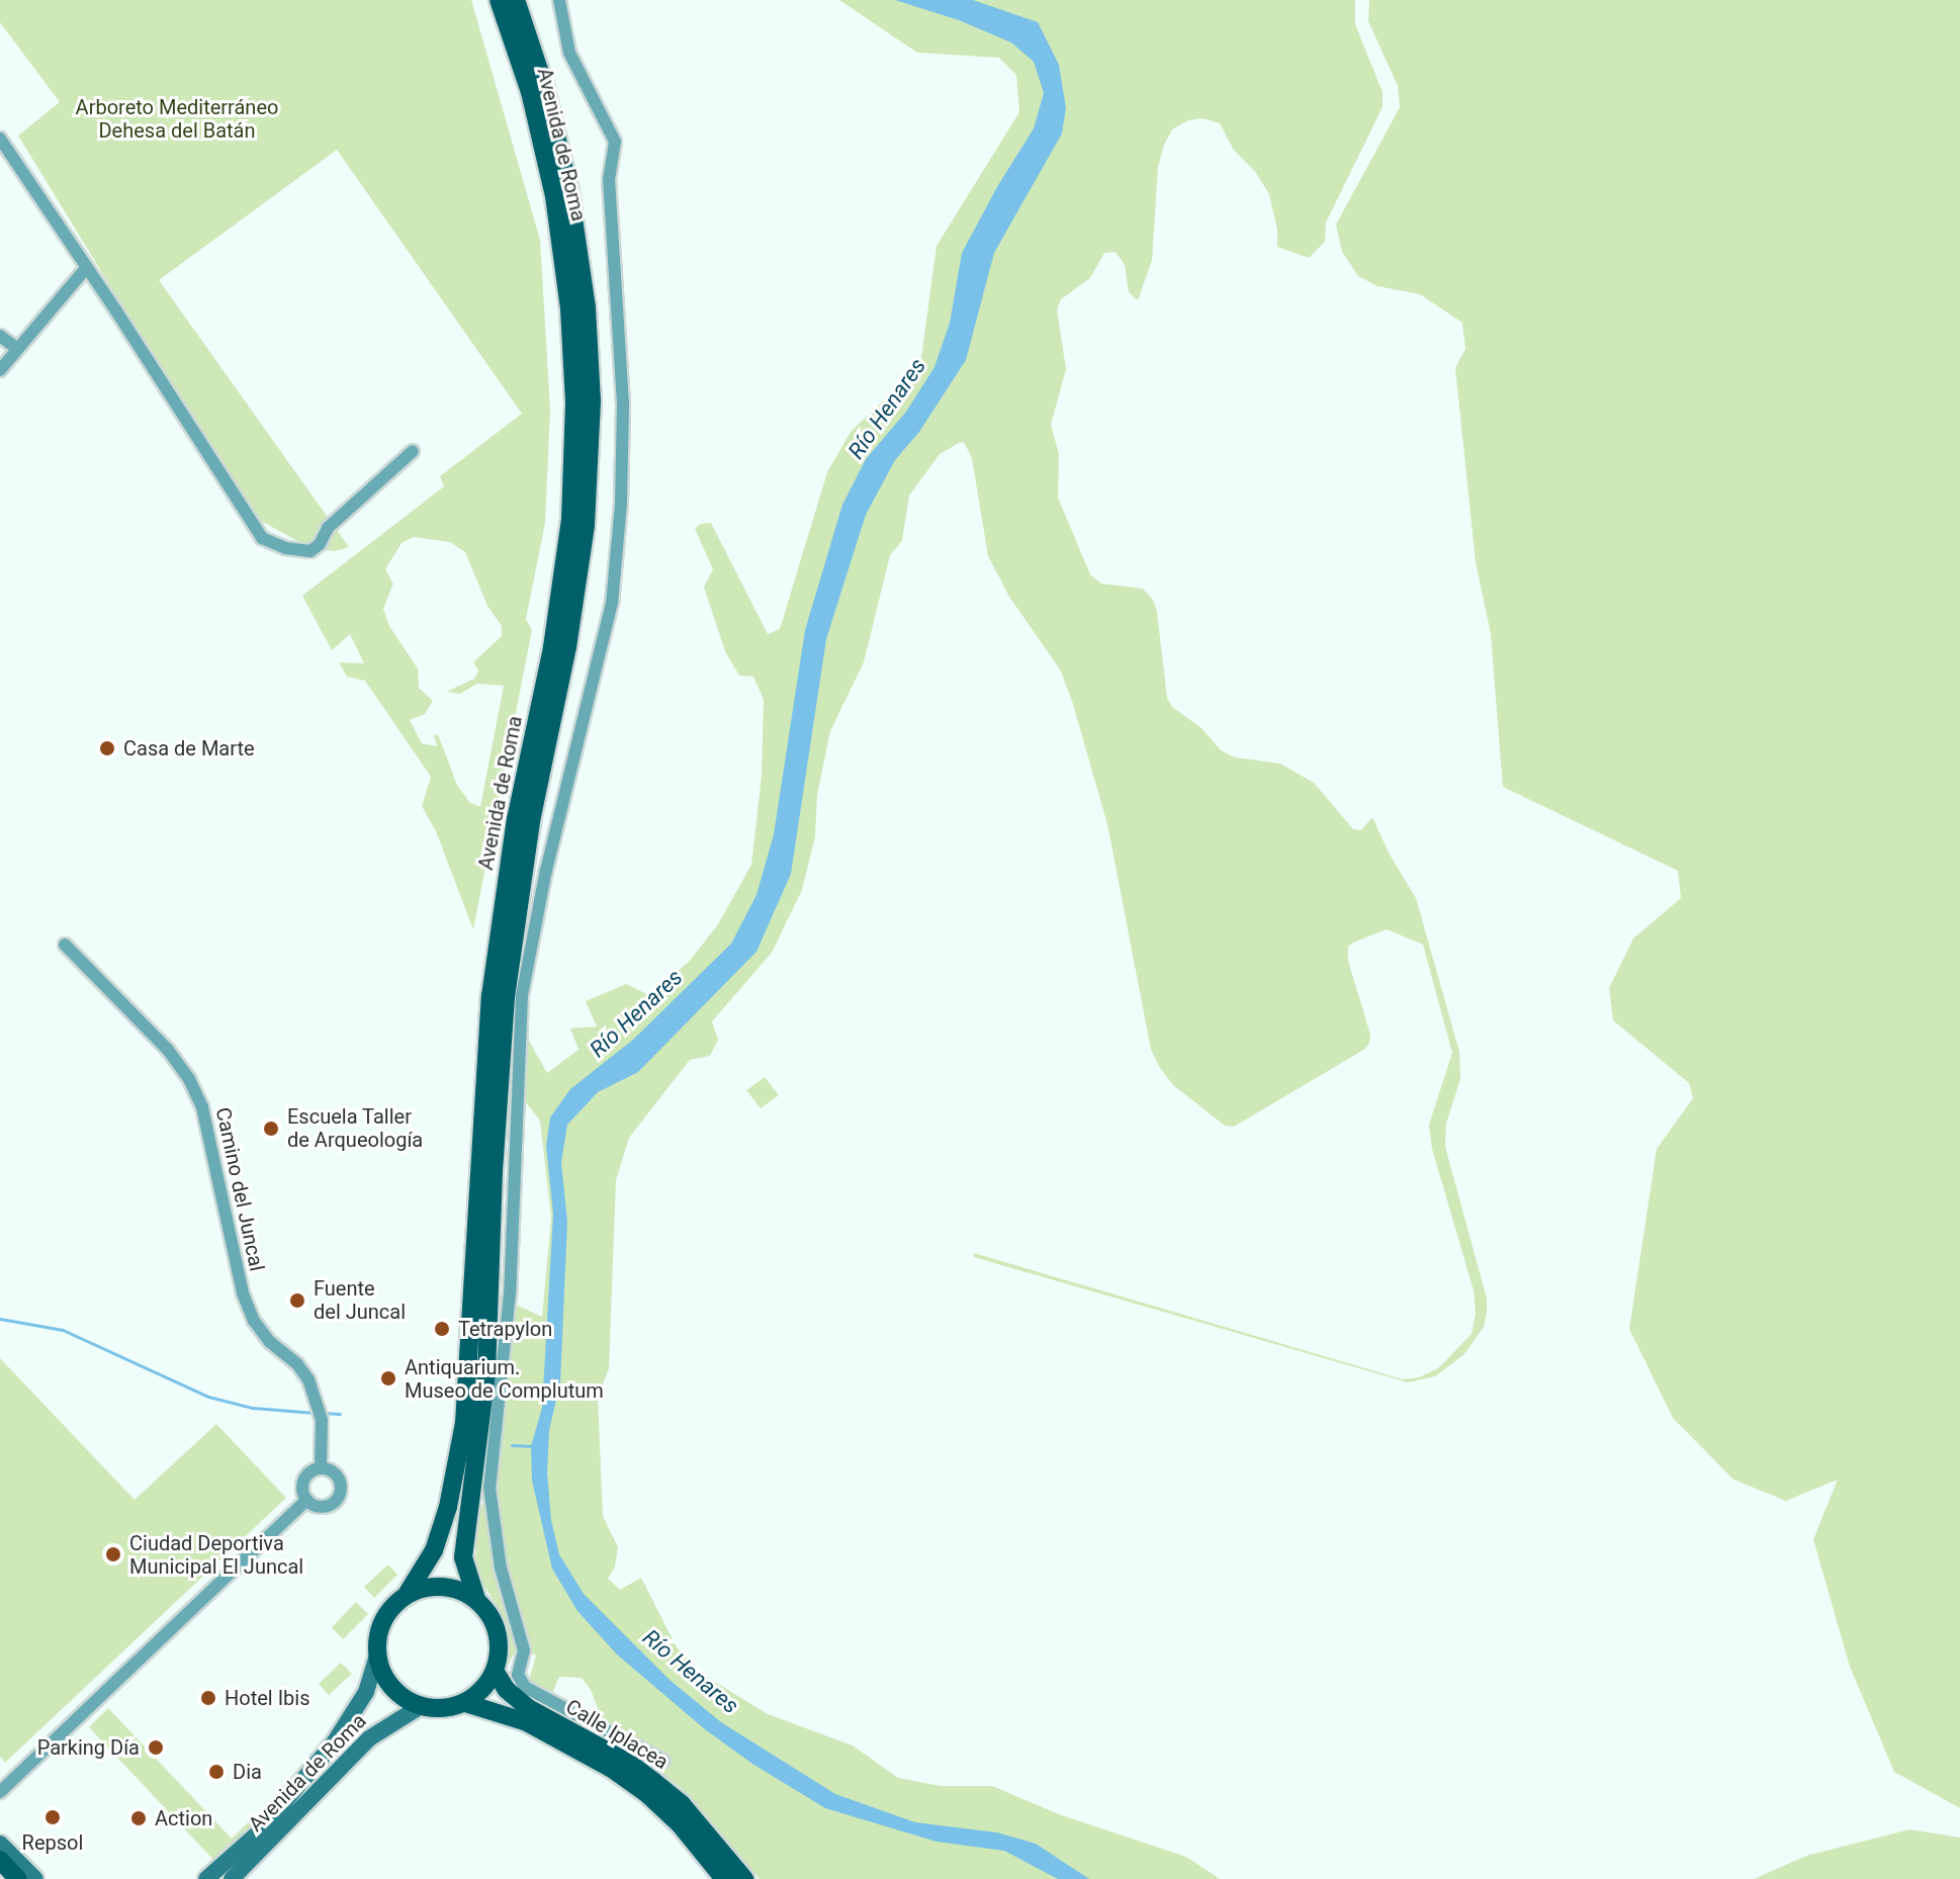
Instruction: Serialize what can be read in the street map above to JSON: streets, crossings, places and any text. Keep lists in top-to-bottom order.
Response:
{
  "streets": {
    "main road": ["Avenida de Roma", "Calle Iplacea"],
    "street": ["Camino del Juncal"]
  },
  "crossings": [
    ["Avenida de Roma", "Calle Iplacea"]
  ],
  "water": ["Río Henares"],
  "parks": ["Arboreto Mediterráneo Dehesa del Batán"],
  "places": [
    "Casa de Marte",
    "Escuela Taller de Arqueología",
    "Fuente del Juncal",
    "Tetrapylon",
    "Antiquarium. Museo de Complutum",
    "Ciudad Deportiva Municipal El Juncal",
    "Hotel Ibis",
    "Parking Día",
    "Dia",
    "Repsol",
    "Action"
  ]
}
